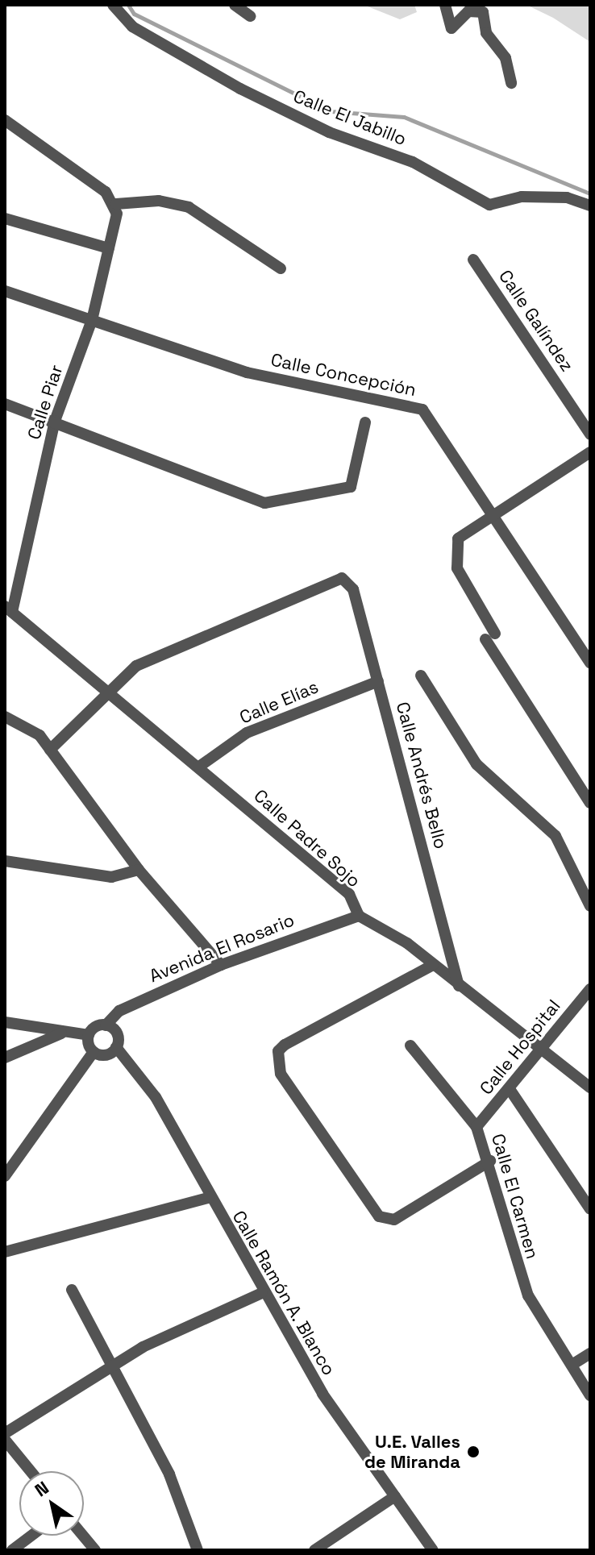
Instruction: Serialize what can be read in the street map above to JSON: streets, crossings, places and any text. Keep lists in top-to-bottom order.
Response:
{
  "streets": {
    "street": [
      "Calle El Jabillo",
      "Calle Galíndez",
      "Calle Concepción",
      "Calle Piar",
      "Calle Elías",
      "Calle Andrés Bello",
      "Calle Padre Sojo",
      "Avenida El Rosario",
      "Calle Hospital",
      "Calle El Carmen",
      "Calle Ramón A. Blanco"
    ]
  },
  "crossings": [
    ["Calle Concepción", "Calle Piar"],
    ["Calle Piar", "Calle Padre Sojo"],
    ["Calle Elías", "Calle Andrés Bello"],
    ["Calle Elías", "Calle Padre Sojo"],
    ["Calle Andrés Bello", "Calle Padre Sojo"],
    ["Calle Padre Sojo", "Avenida El Rosario"],
    ["Calle Padre Sojo", "Calle Hospital"],
    ["Avenida El Rosario", "Calle Ramón A. Blanco"],
    ["Calle Hospital", "Calle El Carmen"]
  ],
  "places": ["U.E. Valles de Miranda"],
  "north": "top left"
}
